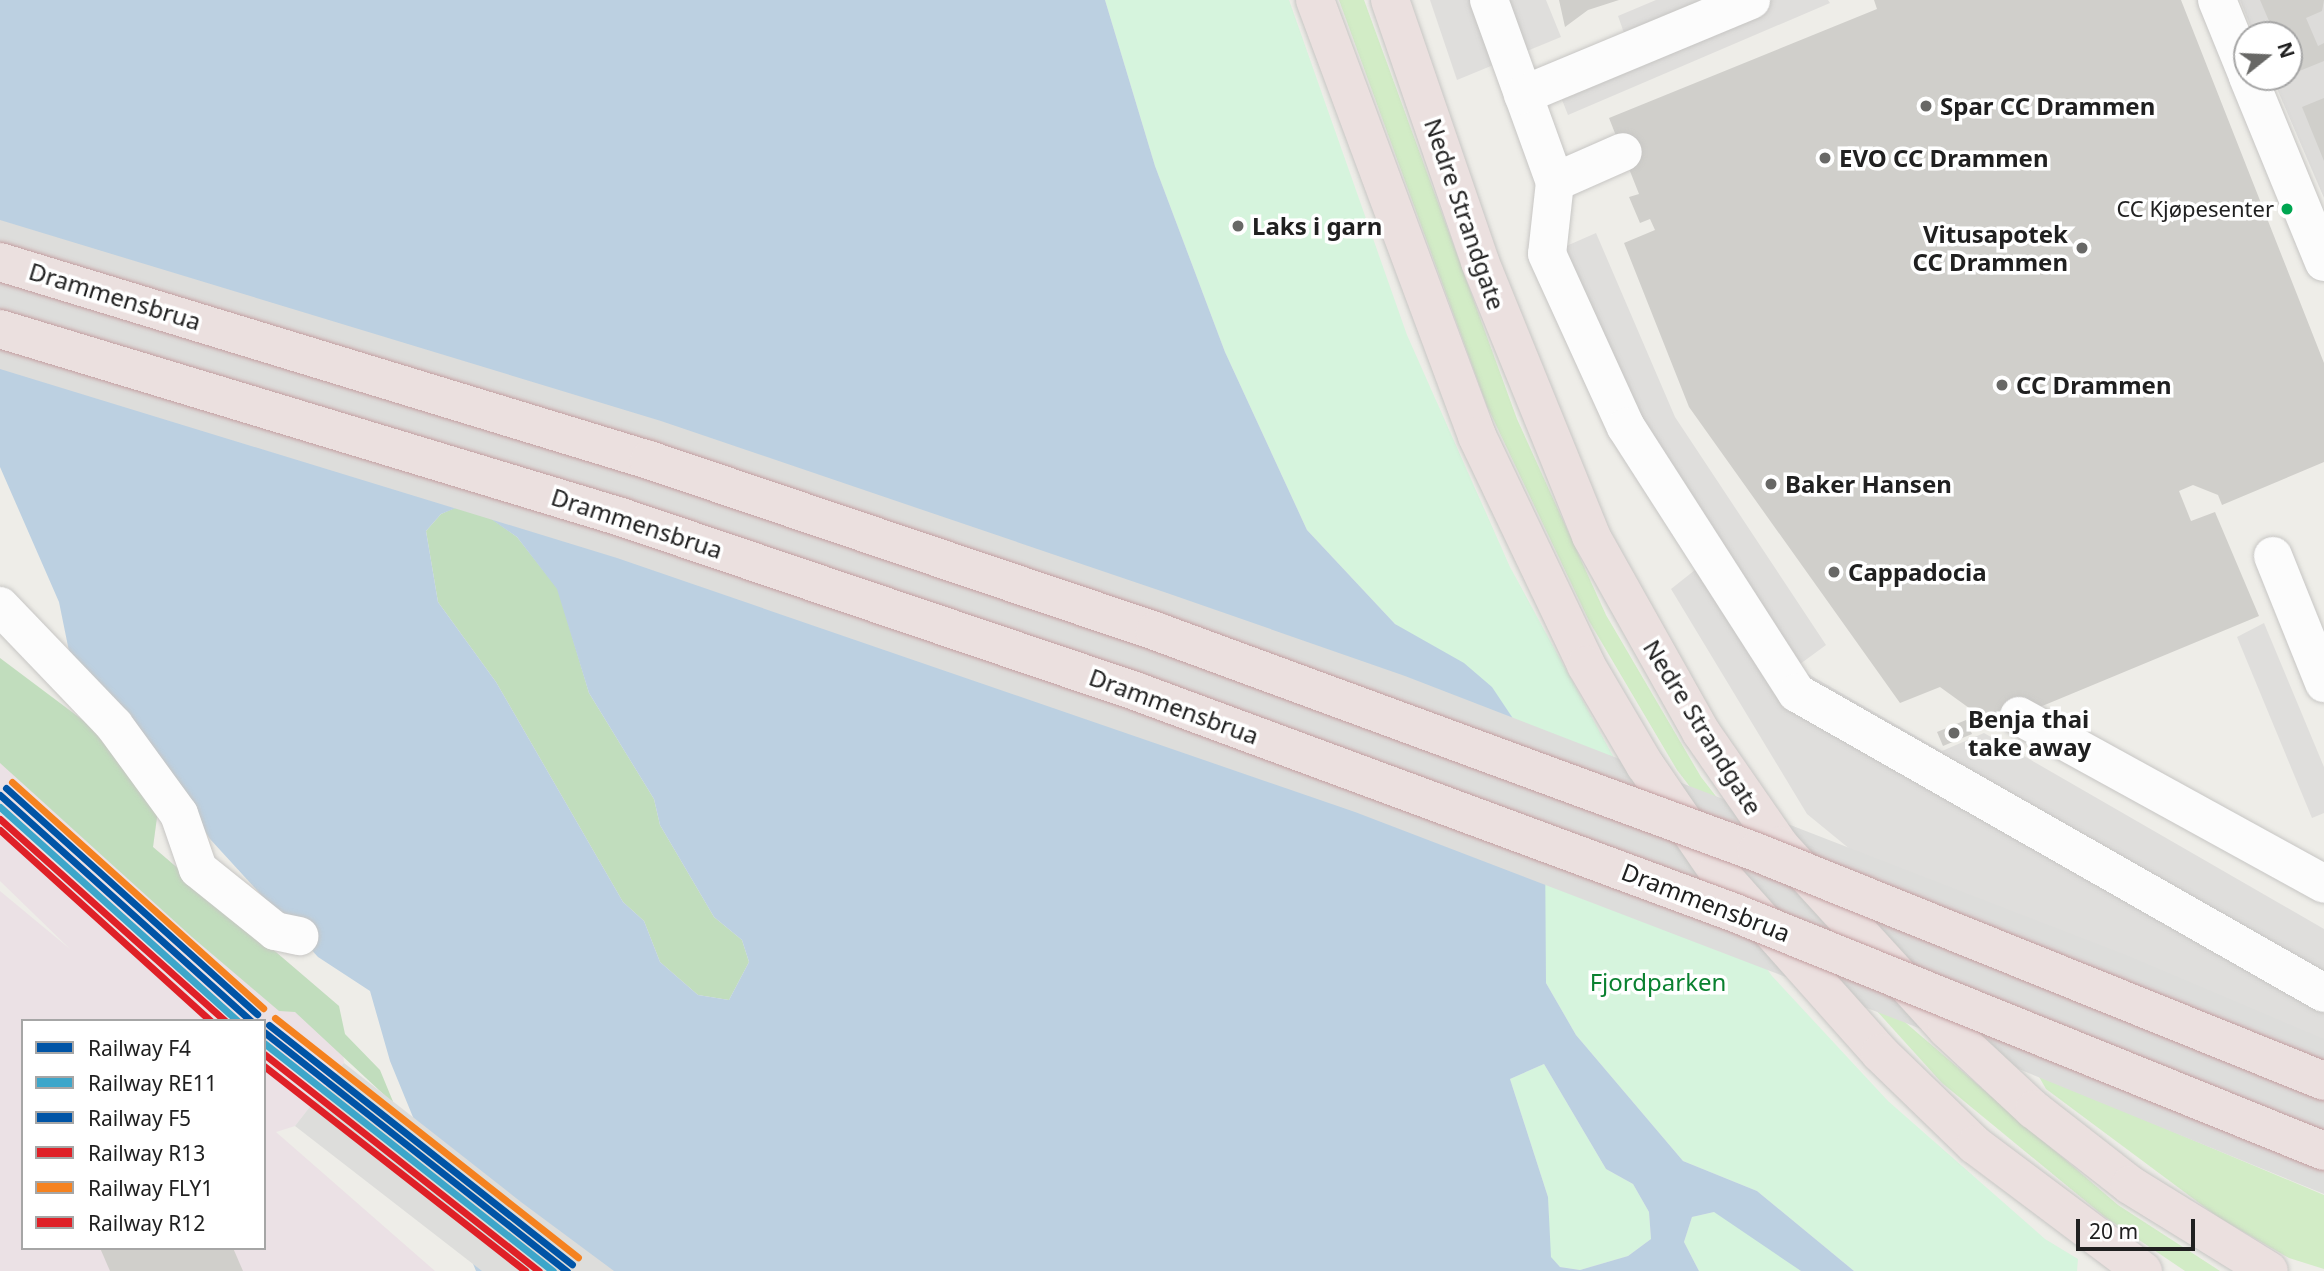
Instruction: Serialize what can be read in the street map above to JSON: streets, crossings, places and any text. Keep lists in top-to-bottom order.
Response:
{
  "streets": {
    "highway": ["Nedre Strandgate", "Drammensbrua"]
  },
  "parks": ["Fjordparken"],
  "places": [
    "Spar CC Drammen",
    "EVO CC Drammen",
    "CC Kjøpesenter",
    "Laks i garn",
    "Vitusapotek CC Drammen",
    "CC Drammen",
    "Baker Hansen",
    "Cappadocia",
    "Benja thai take away"
  ],
  "lines": [
    "rail line FLY1",
    "rail line F5",
    "rail line F4",
    "rail line RE11",
    "rail line R13",
    "rail line R12"
  ],
  "legend": [
    "Railway F4",
    "Railway RE11",
    "Railway F5",
    "Railway R13",
    "Railway FLY1",
    "Railway R12"
  ],
  "scale_bar": "20 m",
  "north": "right"
}
